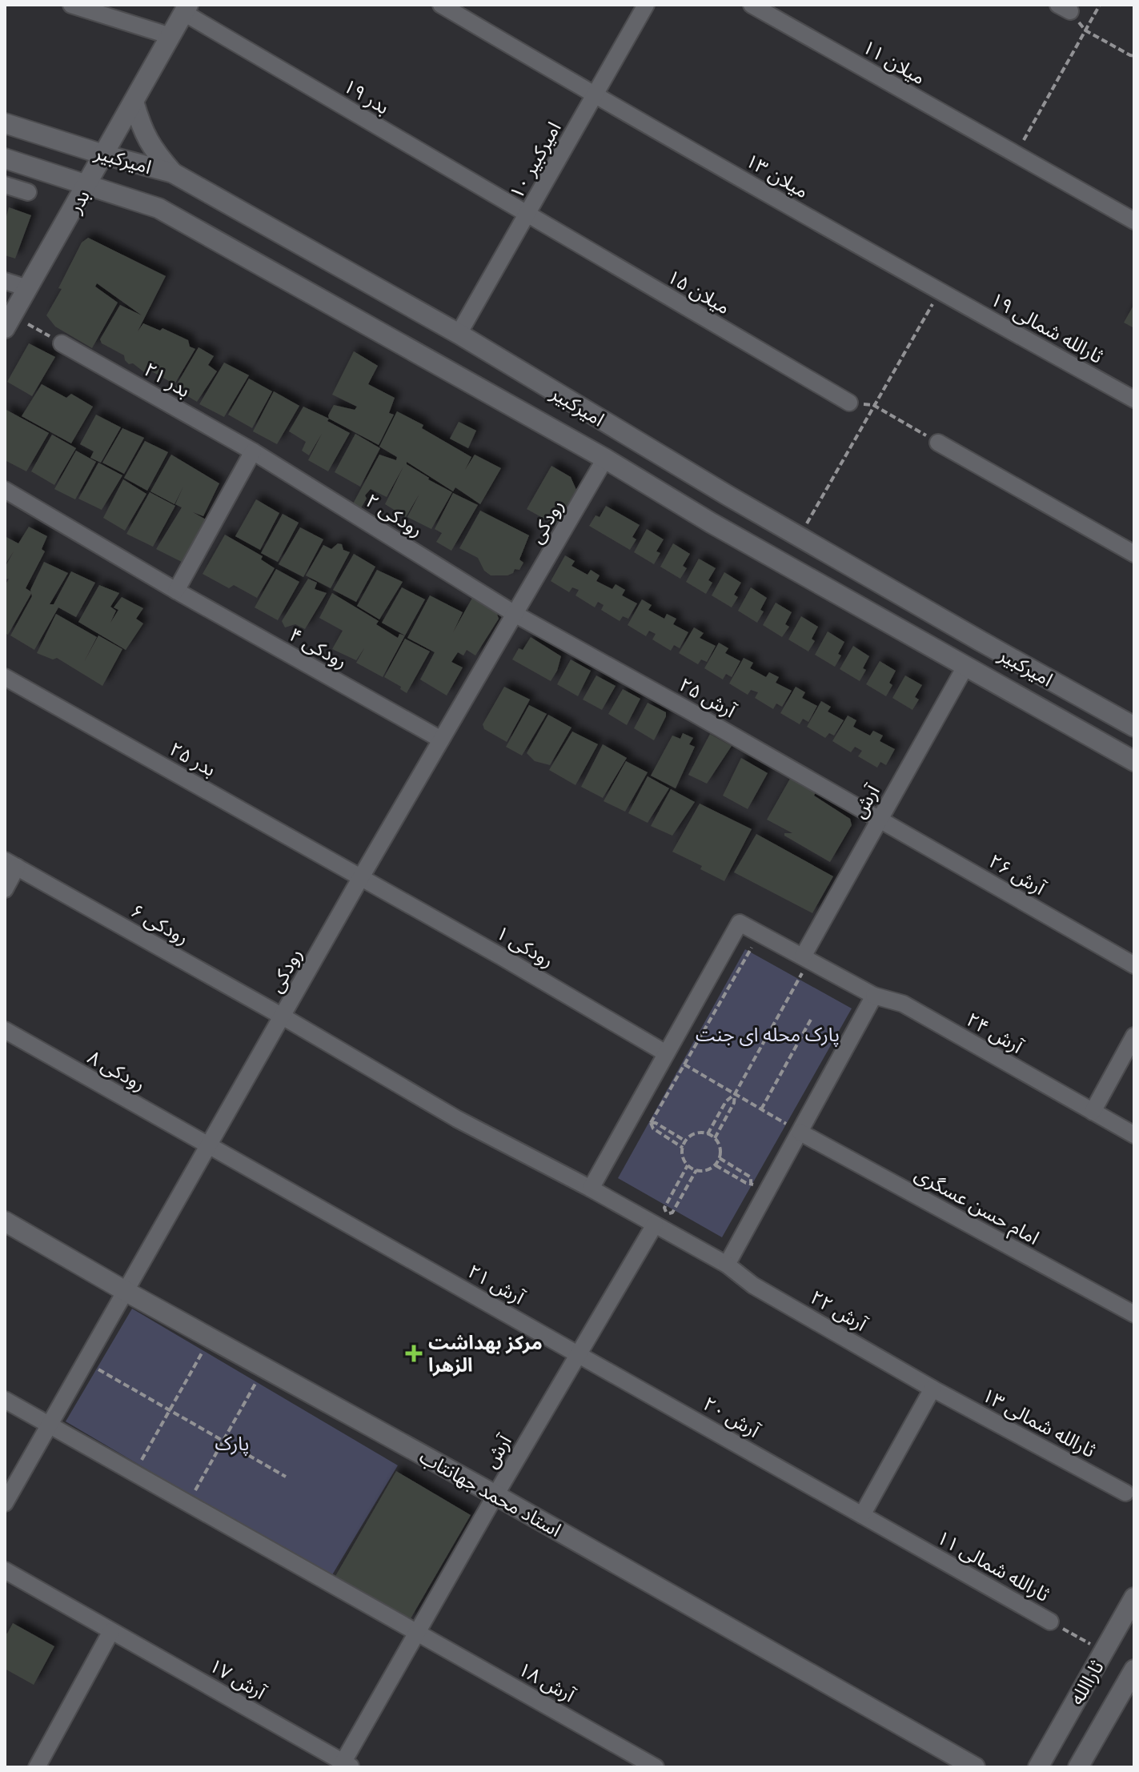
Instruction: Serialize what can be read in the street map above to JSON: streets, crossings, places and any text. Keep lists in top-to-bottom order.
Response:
{
  "streets": {
    "street": [
      "میلان ۱۱",
      "بدر ۱۹",
      "امیرکبیر",
      "امیرکبیر ۱۰",
      "میلان ۱۳",
      "بدر",
      "میلان ۱۵",
      "ثارالله شمالی ۱۹",
      "بدر ۲۱",
      "رودکی ۲",
      "رودکی",
      "رودکی ۴",
      "آرش ۲۵",
      "بدر ۲۵",
      "آرش",
      "آرش ۲۶",
      "رودکی ۶",
      "رودکی ۱",
      "آرش ۲۴",
      "رودکی ۸",
      "امام حسن عسگری",
      "آرش ۲۱",
      "آرش ۲۲",
      "آرش ۲۰",
      "ثارالله شمالی ۱۳",
      "استاد محمد جهانتاب",
      "ثارالله شمالی ۱۱",
      "آرش ۱۷",
      "آرش ۱۸",
      "ثاراالله"
    ]
  },
  "crossings": [
    ["بدر ۱۹", "امیرکبیر ۱۰"],
    ["بدر ۱۹", "بدر"],
    ["بدر ۱۹", "میلان ۱۵"],
    ["امیرکبیر", "امیرکبیر ۱۰"],
    ["امیرکبیر", "بدر"],
    ["امیرکبیر", "رودکی"],
    ["امیرکبیر", "آرش"],
    ["امیرکبیر ۱۰", "میلان ۱۳"],
    ["امیرکبیر ۱۰", "میلان ۱۵"],
    ["میلان ۱۳", "ثارالله شمالی ۱۹"],
    ["بدر ۲۱", "رودکی ۲"],
    ["رودکی ۲", "رودکی"],
    ["رودکی ۲", "آرش ۲۵"],
    ["رودکی", "رودکی ۴"],
    ["رودکی", "آرش ۲۵"],
    ["رودکی", "بدر ۲۵"],
    ["رودکی", "رودکی ۶"],
    ["رودکی", "رودکی ۱"],
    ["رودکی", "رودکی ۸"],
    ["رودکی", "استاد محمد جهانتاب"],
    ["رودکی", "آرش ۱۸"],
    ["آرش ۲۵", "آرش"],
    ["آرش ۲۵", "آرش ۲۶"],
    ["بدر ۲۵", "رودکی ۱"],
    ["آرش", "آرش ۲۶"],
    ["آرش", "آرش ۲۴"],
    ["آرش", "آرش ۲۱"],
    ["آرش", "آرش ۲۲"],
    ["آرش", "آرش ۲۰"],
    ["آرش", "استاد محمد جهانتاب"],
    ["آرش", "آرش ۱۷"],
    ["آرش", "آرش ۱۸"],
    ["رودکی ۶", "آرش ۲۲"],
    ["رودکی ۱", "آرش ۲۴"],
    ["رودکی ۸", "آرش ۲۱"],
    ["آرش ۲۱", "آرش ۲۰"],
    ["آرش ۲۲", "ثارالله شمالی ۱۳"],
    ["آرش ۲۰", "ثارالله شمالی ۱۱"],
    ["ثارالله شمالی ۱۱", "ثاراالله"]
  ],
  "parks": ["پارک محله ای جنت", "پارک"],
  "places": {
    "health": ["مرکز بهداشت الزهرا"]
  }
}
